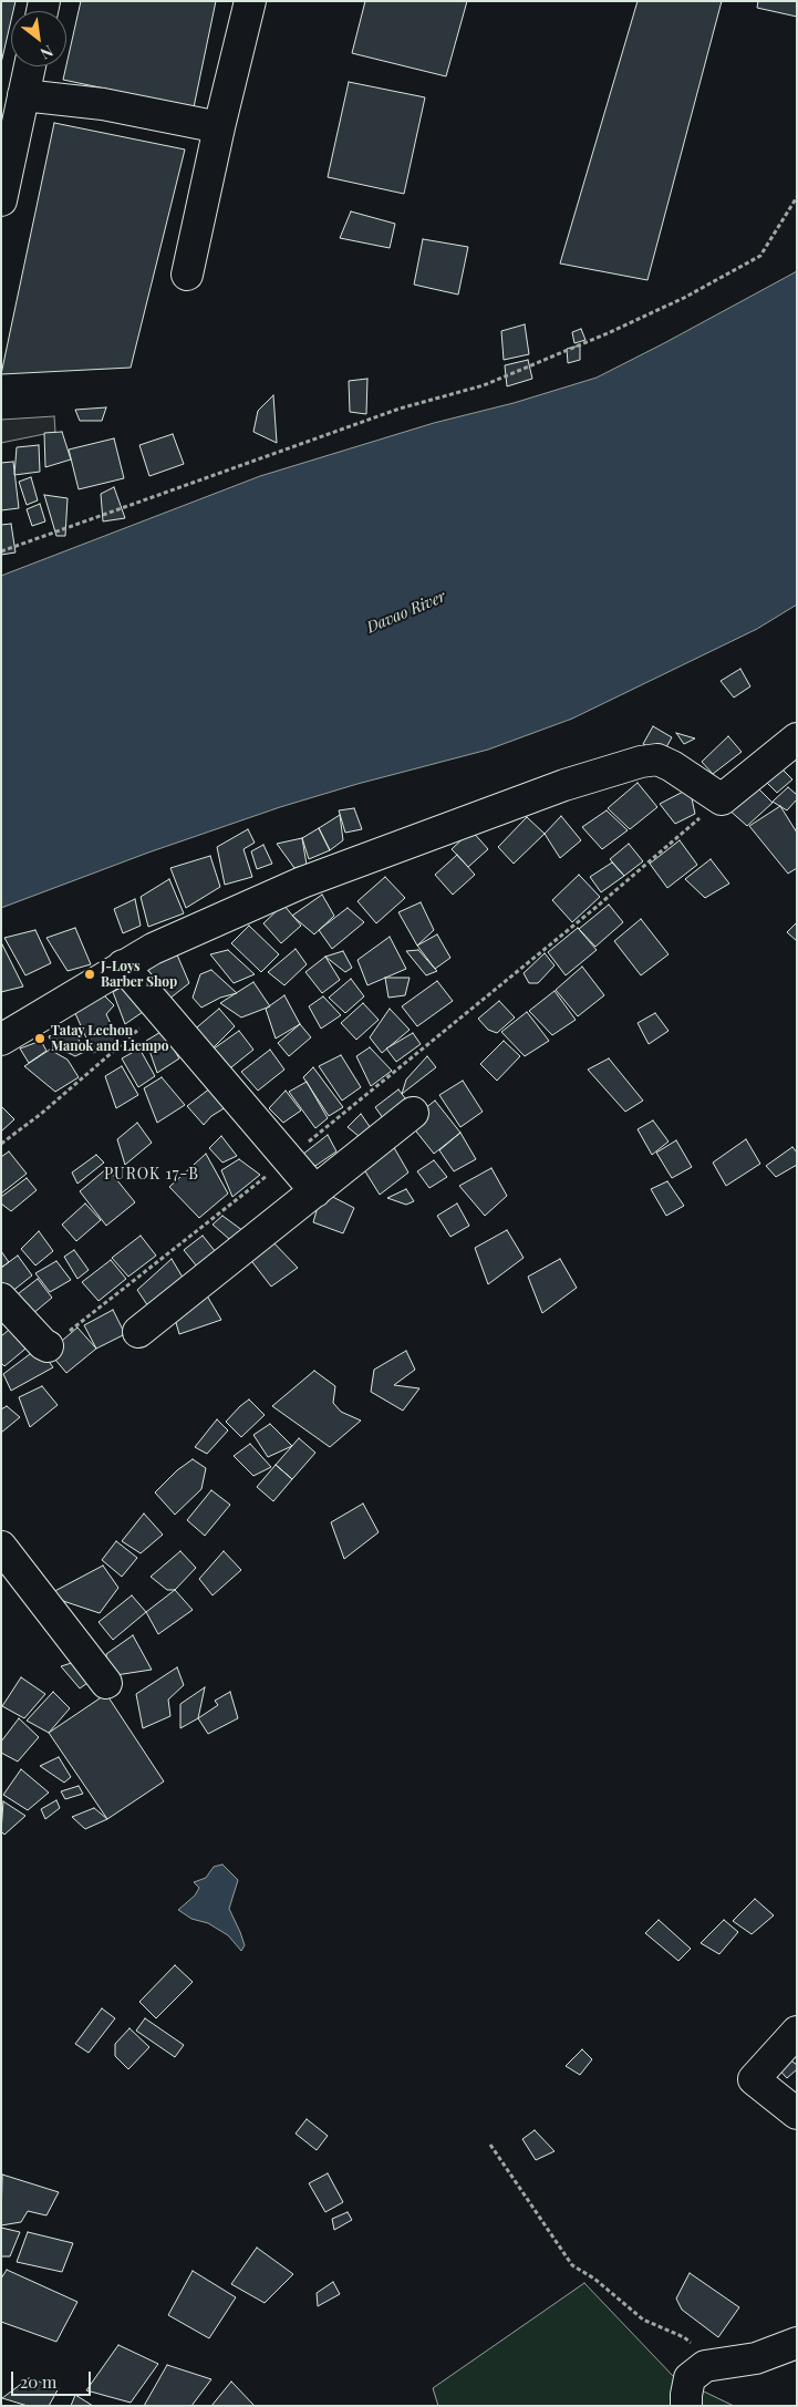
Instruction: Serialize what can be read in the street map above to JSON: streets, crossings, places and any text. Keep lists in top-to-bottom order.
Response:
{
  "districts": ["PUROK 17-B"],
  "water": ["Davao River"],
  "places": ["J-Loys Barber Shop", "Tatay Lechon Manok and Liempo"],
  "scale_bar": "20 m",
  "north": "bottom right"
}
